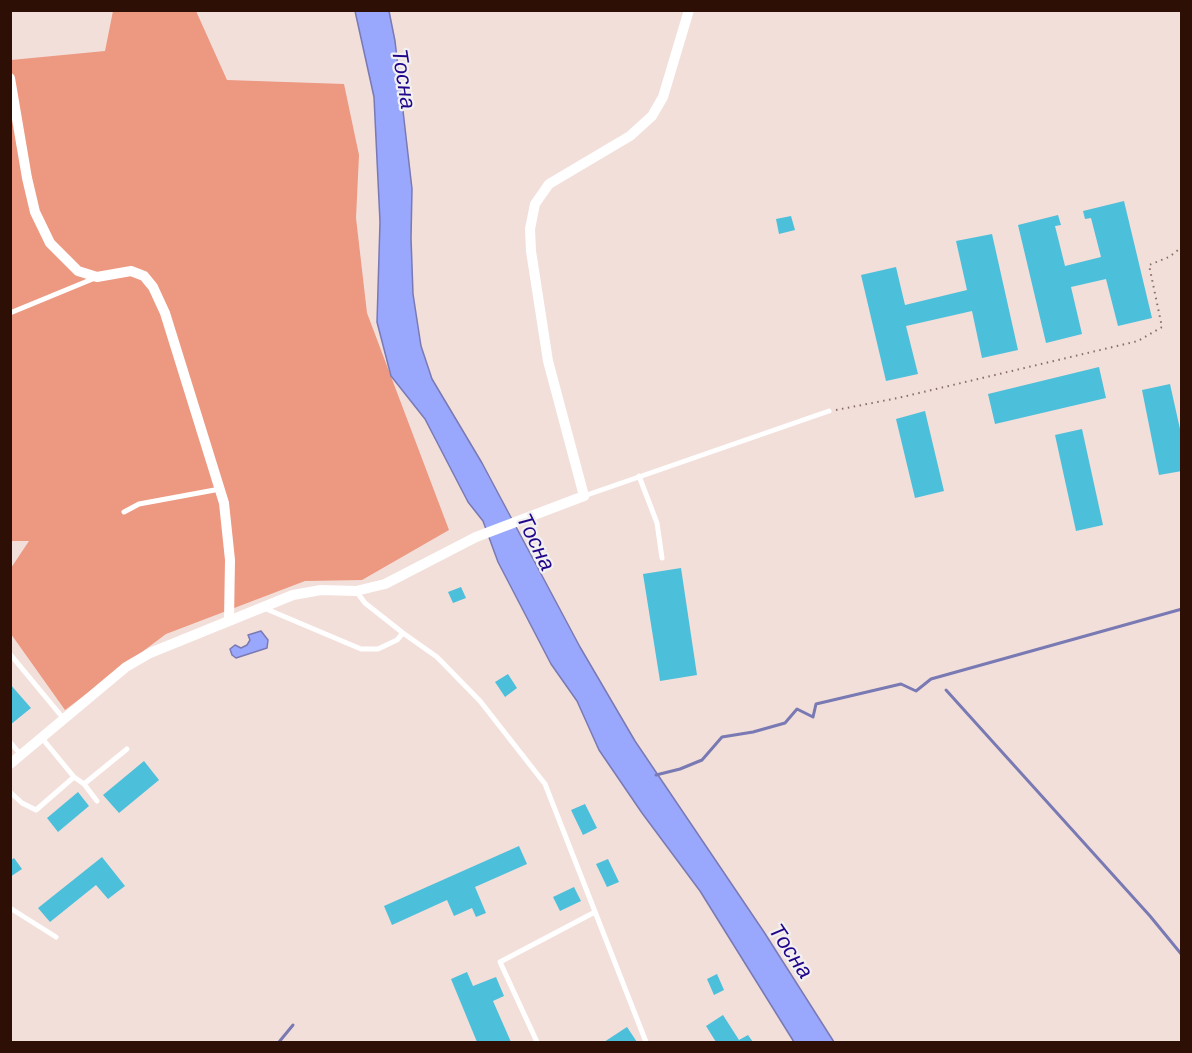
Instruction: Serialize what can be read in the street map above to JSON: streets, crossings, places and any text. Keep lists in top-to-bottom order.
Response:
{
  "water": ["Тосна"]
}
